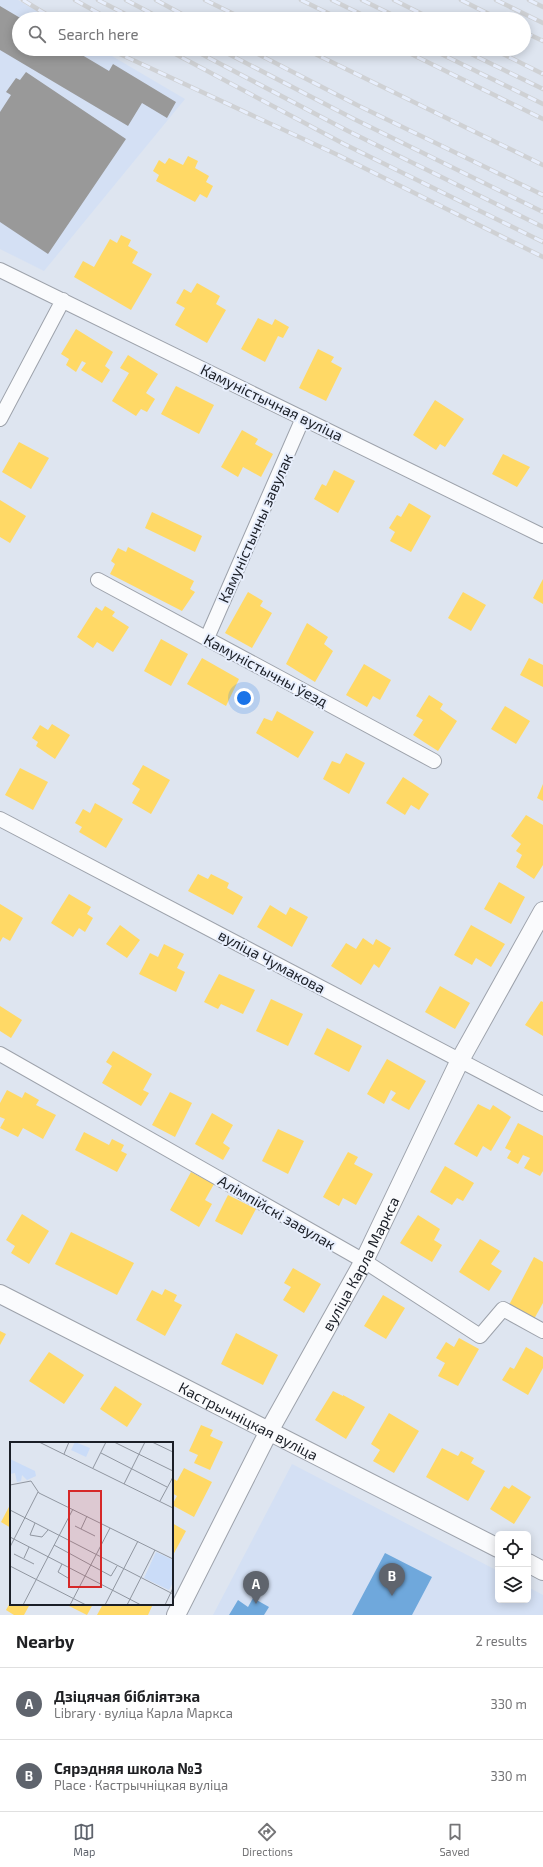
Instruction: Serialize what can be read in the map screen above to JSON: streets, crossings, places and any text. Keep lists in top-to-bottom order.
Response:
{
  "streets": {
    "street": [
      "Камуністычная вуліца",
      "Камуністычны завулак",
      "Камуністычны ўезд",
      "вуліца Чумакова",
      "Алімпійскі завулак",
      "вуліца Карла Маркса",
      "Кастрычніцкая вуліца"
    ]
  },
  "crossings": [
    ["Камуністычная вуліца", "Камуністычны завулак"],
    ["Камуністычны завулак", "Камуністычны ўезд"],
    ["вуліца Чумакова", "вуліца Карла Маркса"],
    ["Алімпійскі завулак", "вуліца Карла Маркса"],
    ["вуліца Карла Маркса", "Кастрычніцкая вуліца"]
  ],
  "page": {
    "search": "Search here",
    "pins": ["B", "A"],
    "heading": ["Nearby", "2 results"],
    "list": [
      {
        "mark": "A",
        "name": "Дзіцячая бібліятэка",
        "note": "Library · вуліца Карла Маркса",
        "value": "330 m"
      },
      {
        "mark": "B",
        "name": "Сярэдняя школа №3",
        "note": "Place · Кастрычніцкая вуліца",
        "value": "330 m"
      }
    ],
    "nav": ["Map", "Directions", "Saved"]
  }
}
